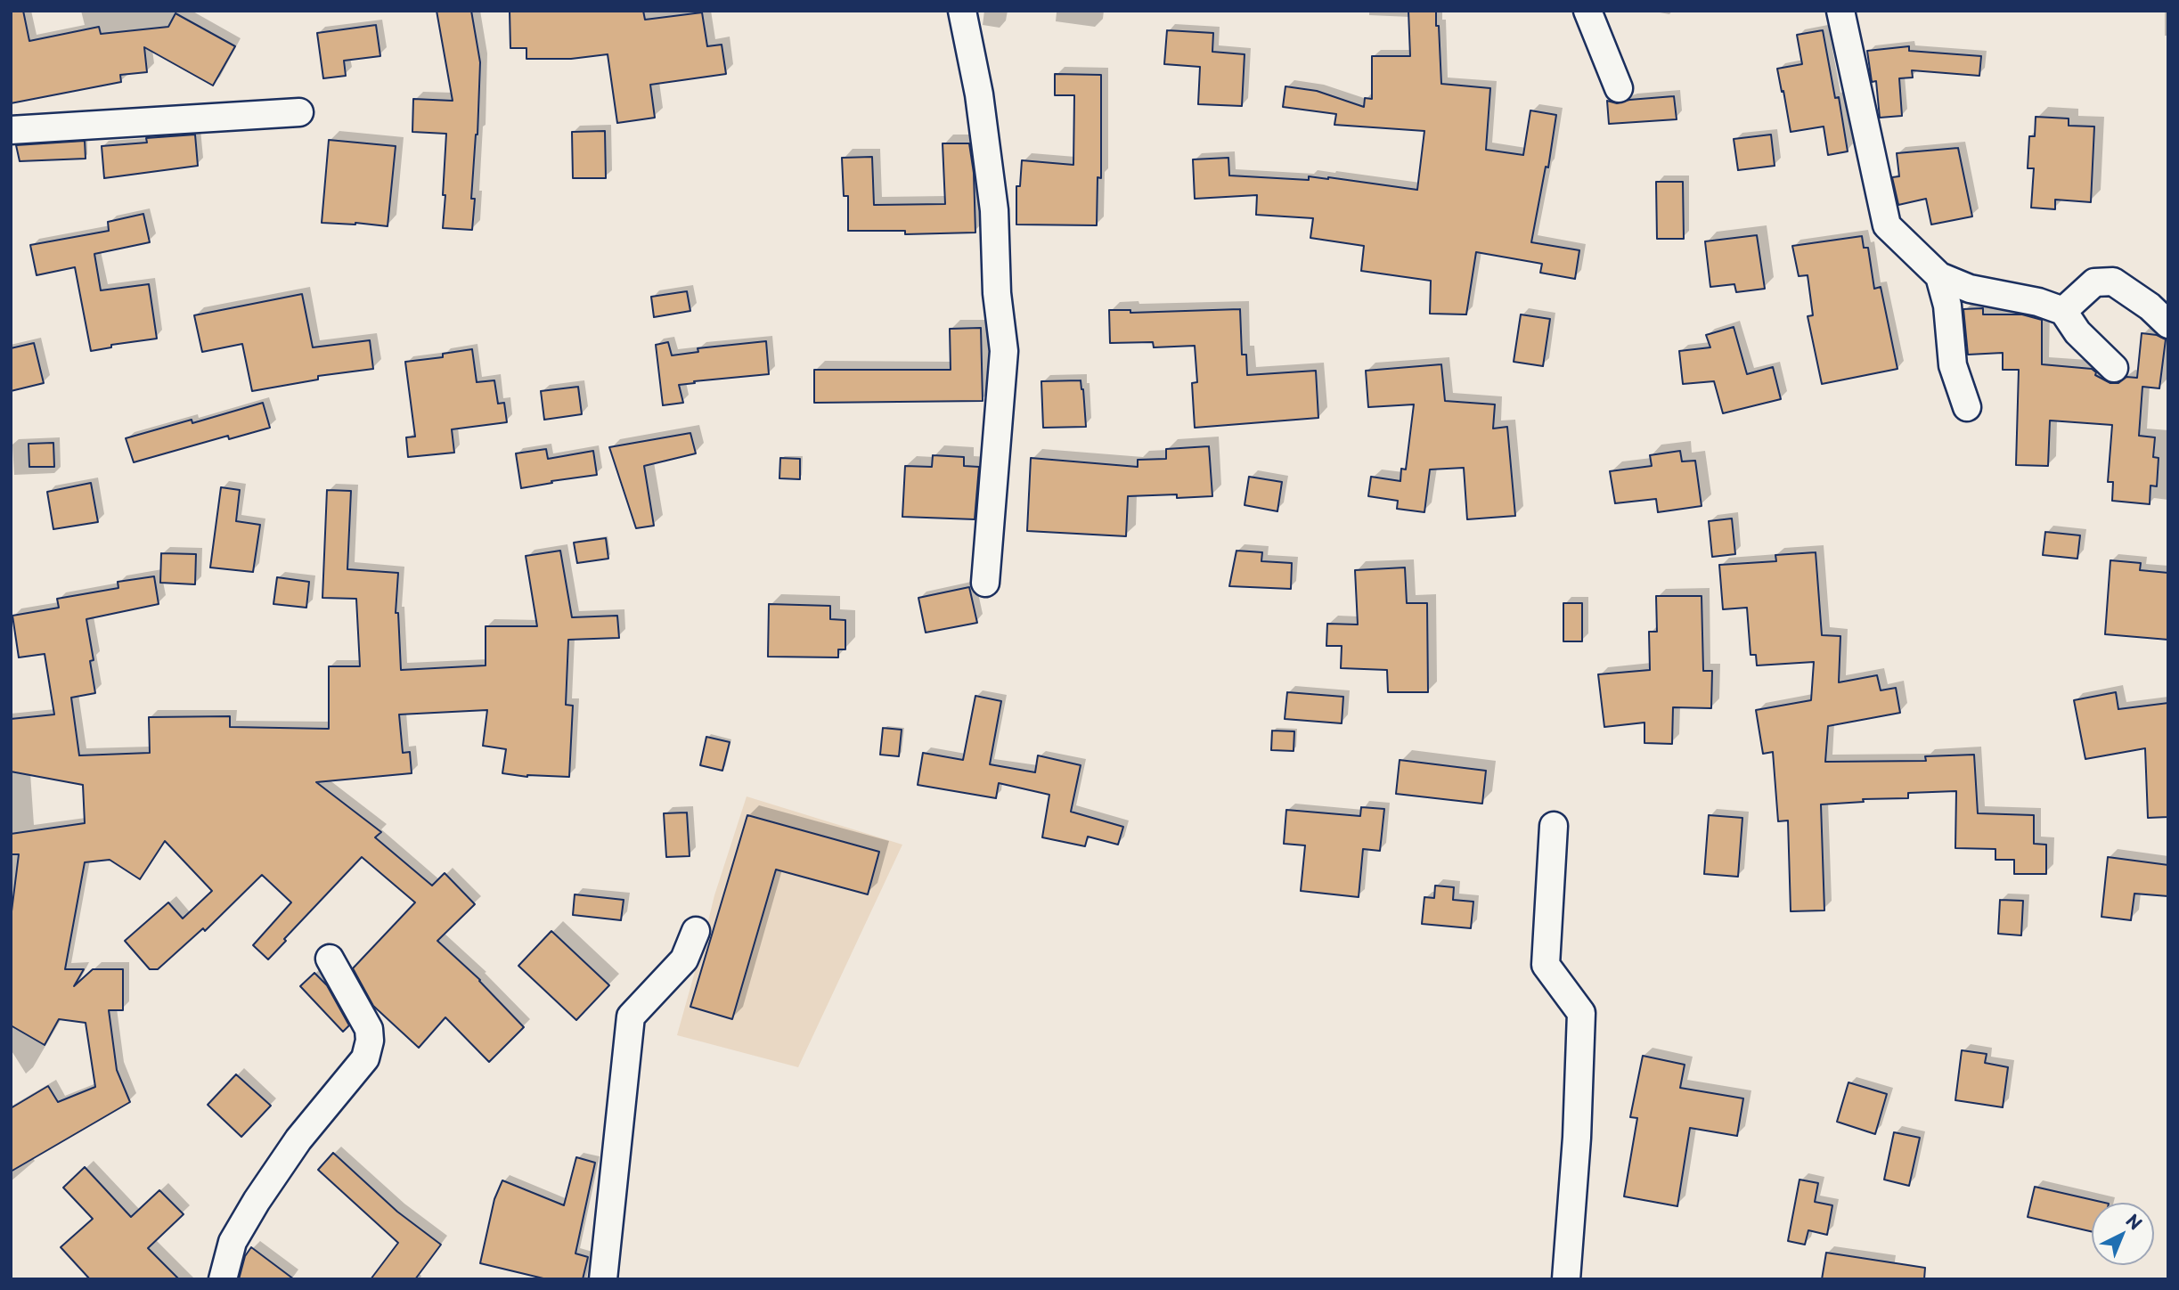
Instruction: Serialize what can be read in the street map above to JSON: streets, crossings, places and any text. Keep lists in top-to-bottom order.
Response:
{
  "north": "top right"
}
